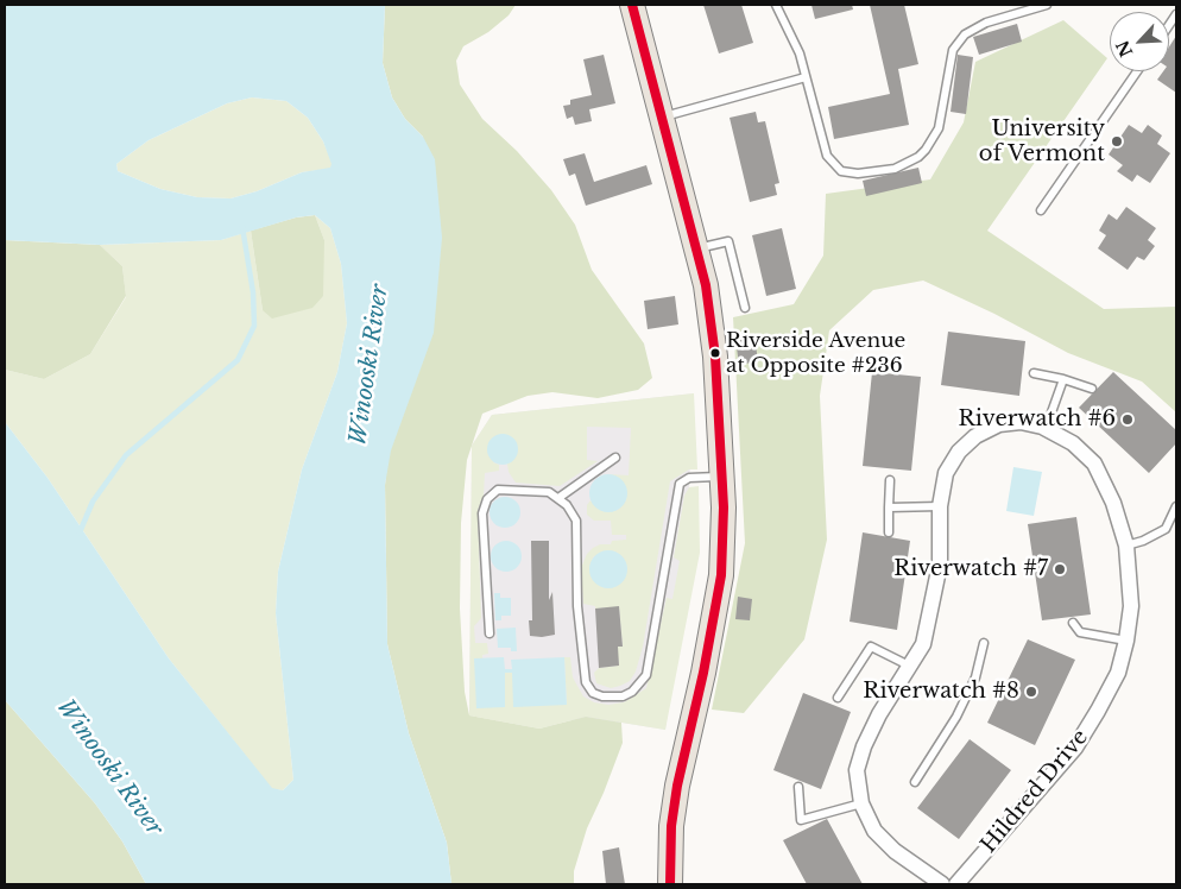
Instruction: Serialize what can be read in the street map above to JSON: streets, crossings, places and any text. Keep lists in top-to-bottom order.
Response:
{
  "streets": {
    "street": ["Hildred Drive"]
  },
  "water": ["Winooski River"],
  "places": [
    "University of Vermont",
    "Riverside Avenue at Opposite #236",
    "Riverwatch #6",
    "Riverwatch #7",
    "Riverwatch #8"
  ],
  "north": "bottom left"
}
